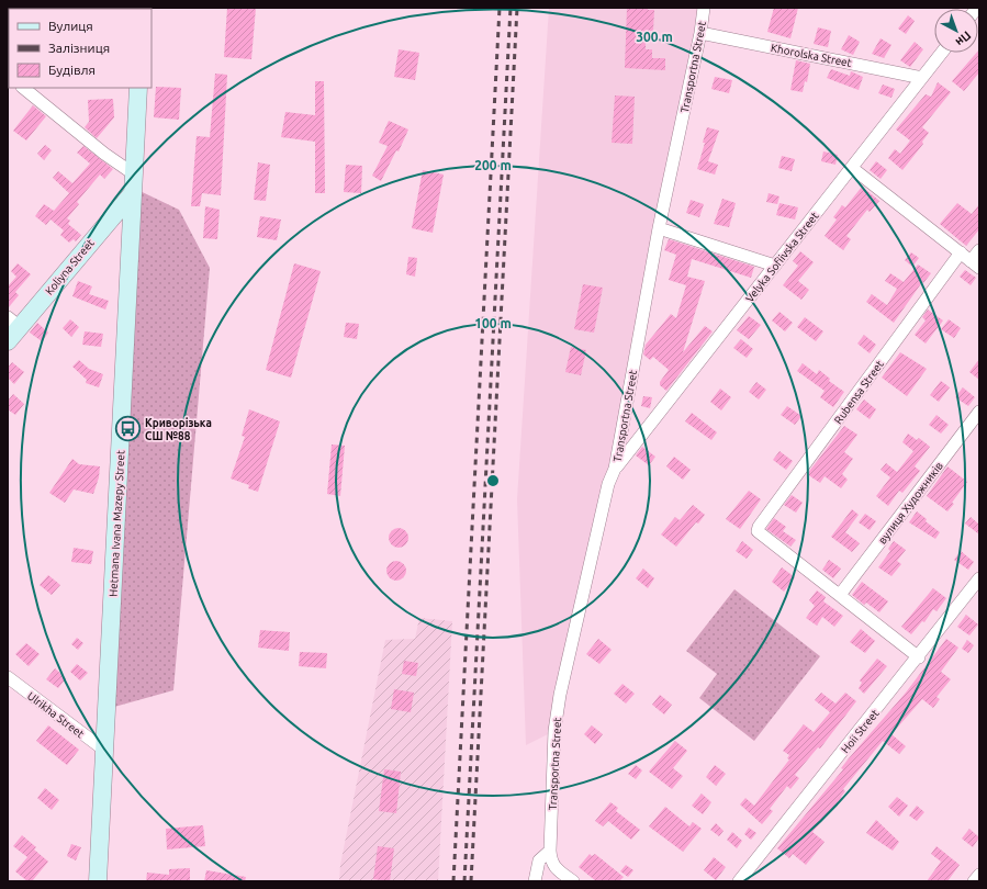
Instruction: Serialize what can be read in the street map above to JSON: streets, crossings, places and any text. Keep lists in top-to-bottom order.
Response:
{
  "streets": {
    "main road": ["Koliyna Street", "Hetmana Ivana Mazepy Street"],
    "street": [
      "Khorolska Street",
      "Transportna Street",
      "Velyka Sofiivska Street",
      "Rubensa Street",
      "вулиця Художників",
      "Ulrikha Street",
      "Hoii Street"
    ]
  },
  "crossings": [
    ["Khorolska Street", "Transportna Street"],
    ["Khorolska Street", "Velyka Sofiivska Street"],
    ["Transportna Street", "Velyka Sofiivska Street"],
    ["Koliyna Street", "Hetmana Ivana Mazepy Street"],
    ["Rubensa Street", "вулиця Художників"],
    ["Hetmana Ivana Mazepy Street", "Ulrikha Street"]
  ],
  "places": {
    "bus stop": ["Криворізька СШ №88"]
  },
  "legend": ["Вулиця", "Залізниця", "Будівля"],
  "north": "bottom right",
  "rings": ["300 m", "200 m", "100 m"]
}
